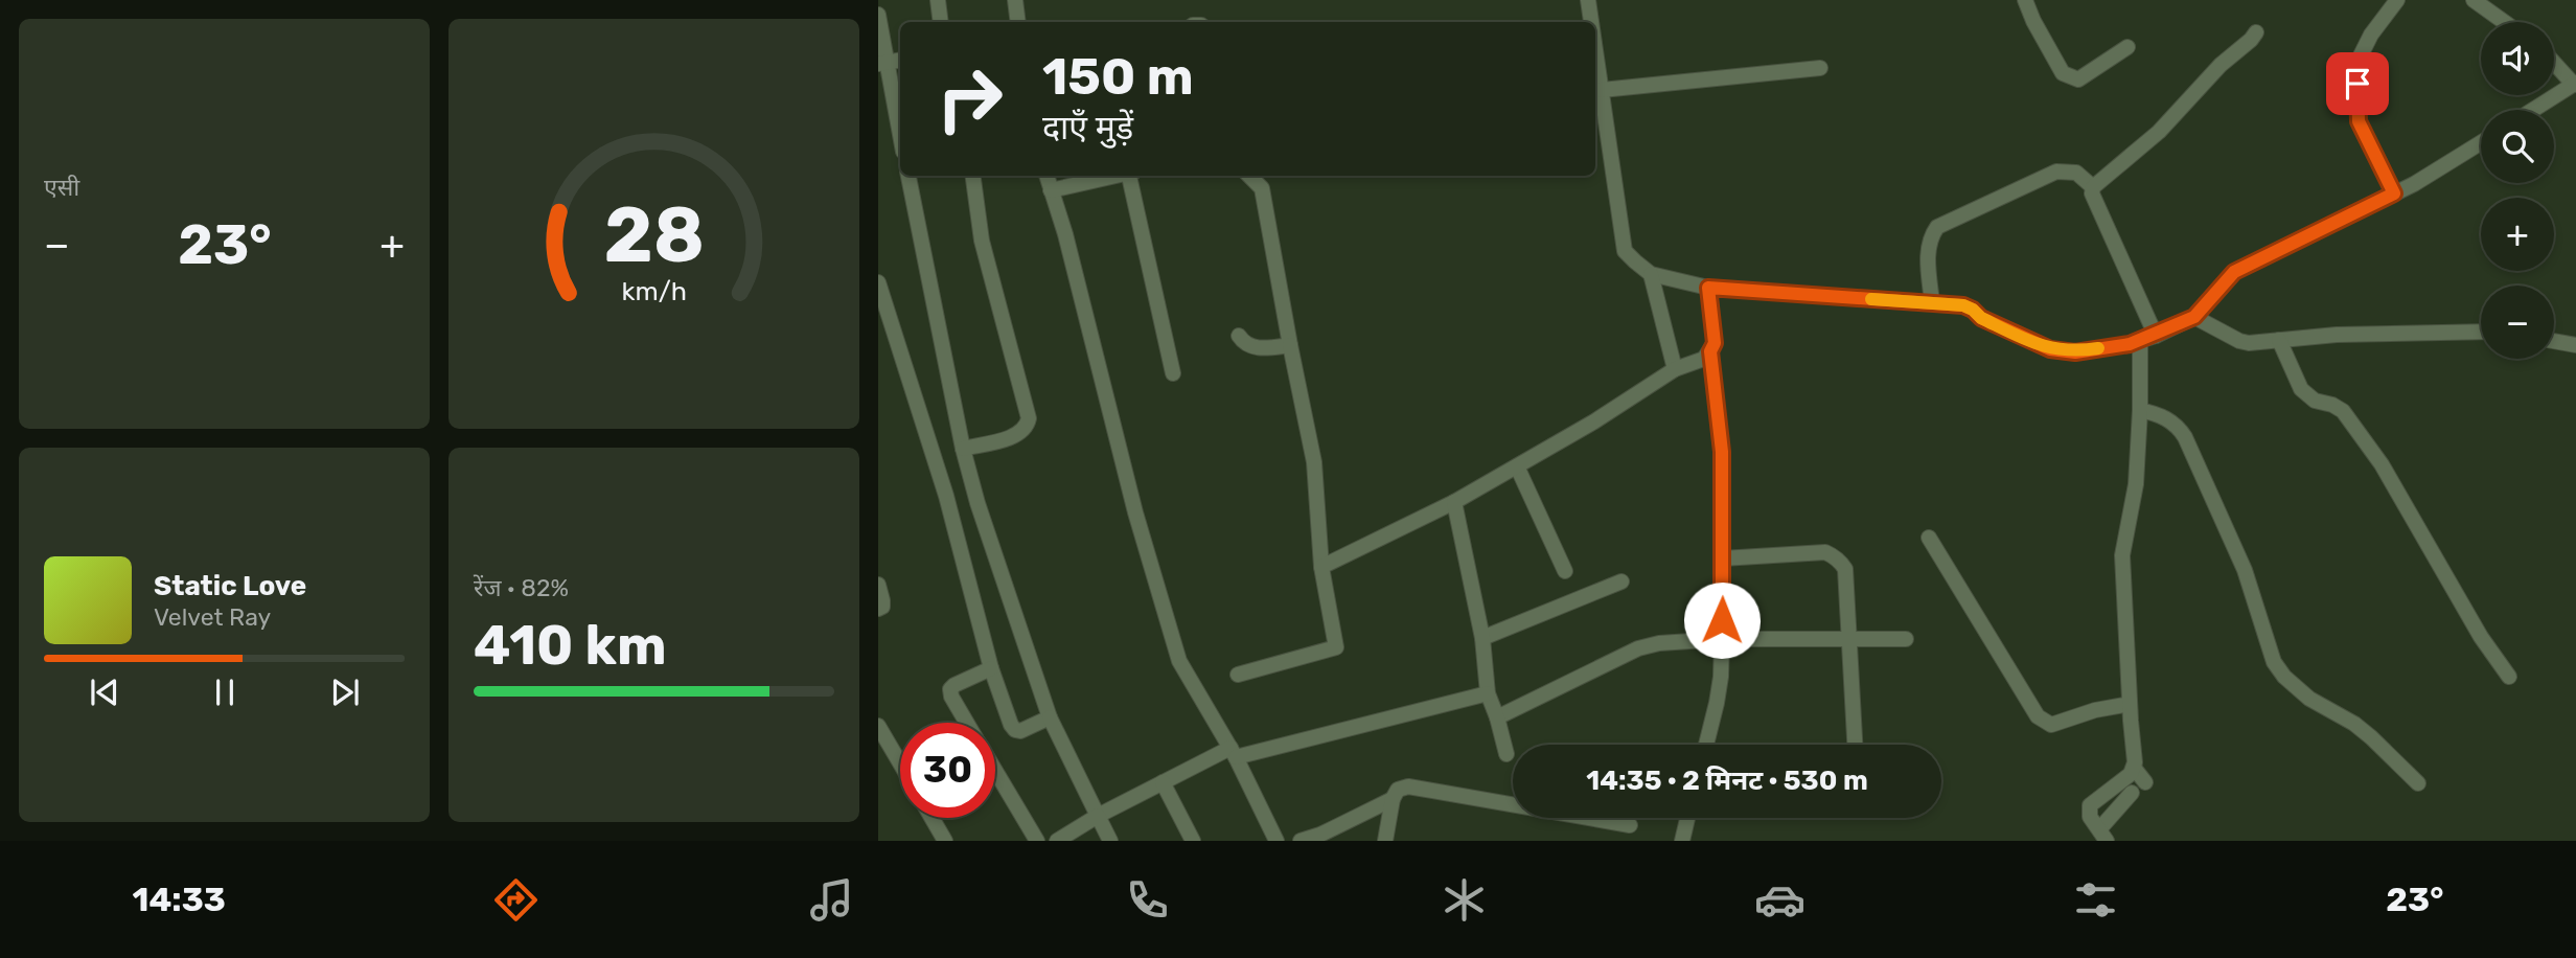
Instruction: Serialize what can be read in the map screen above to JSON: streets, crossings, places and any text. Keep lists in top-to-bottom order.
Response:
{
  "page": {
    "tile": [
      "एसी",
      ["रेंज · 82%", "410 km"]
    ],
    "map_buttons": ["+", "−"],
    "turn": ["150 m", "दाएँ मुड़ें"],
    "heat": ["−", "23°", "+"],
    "song": ["Static Love", "Velvet Ray"],
    "limit": "30",
    "trip": "14:35 · 2 मिनट · 530 m",
    "tabs": ["14:33", "23°"],
    "gauge": ["28", "km/h"]
  }
}
